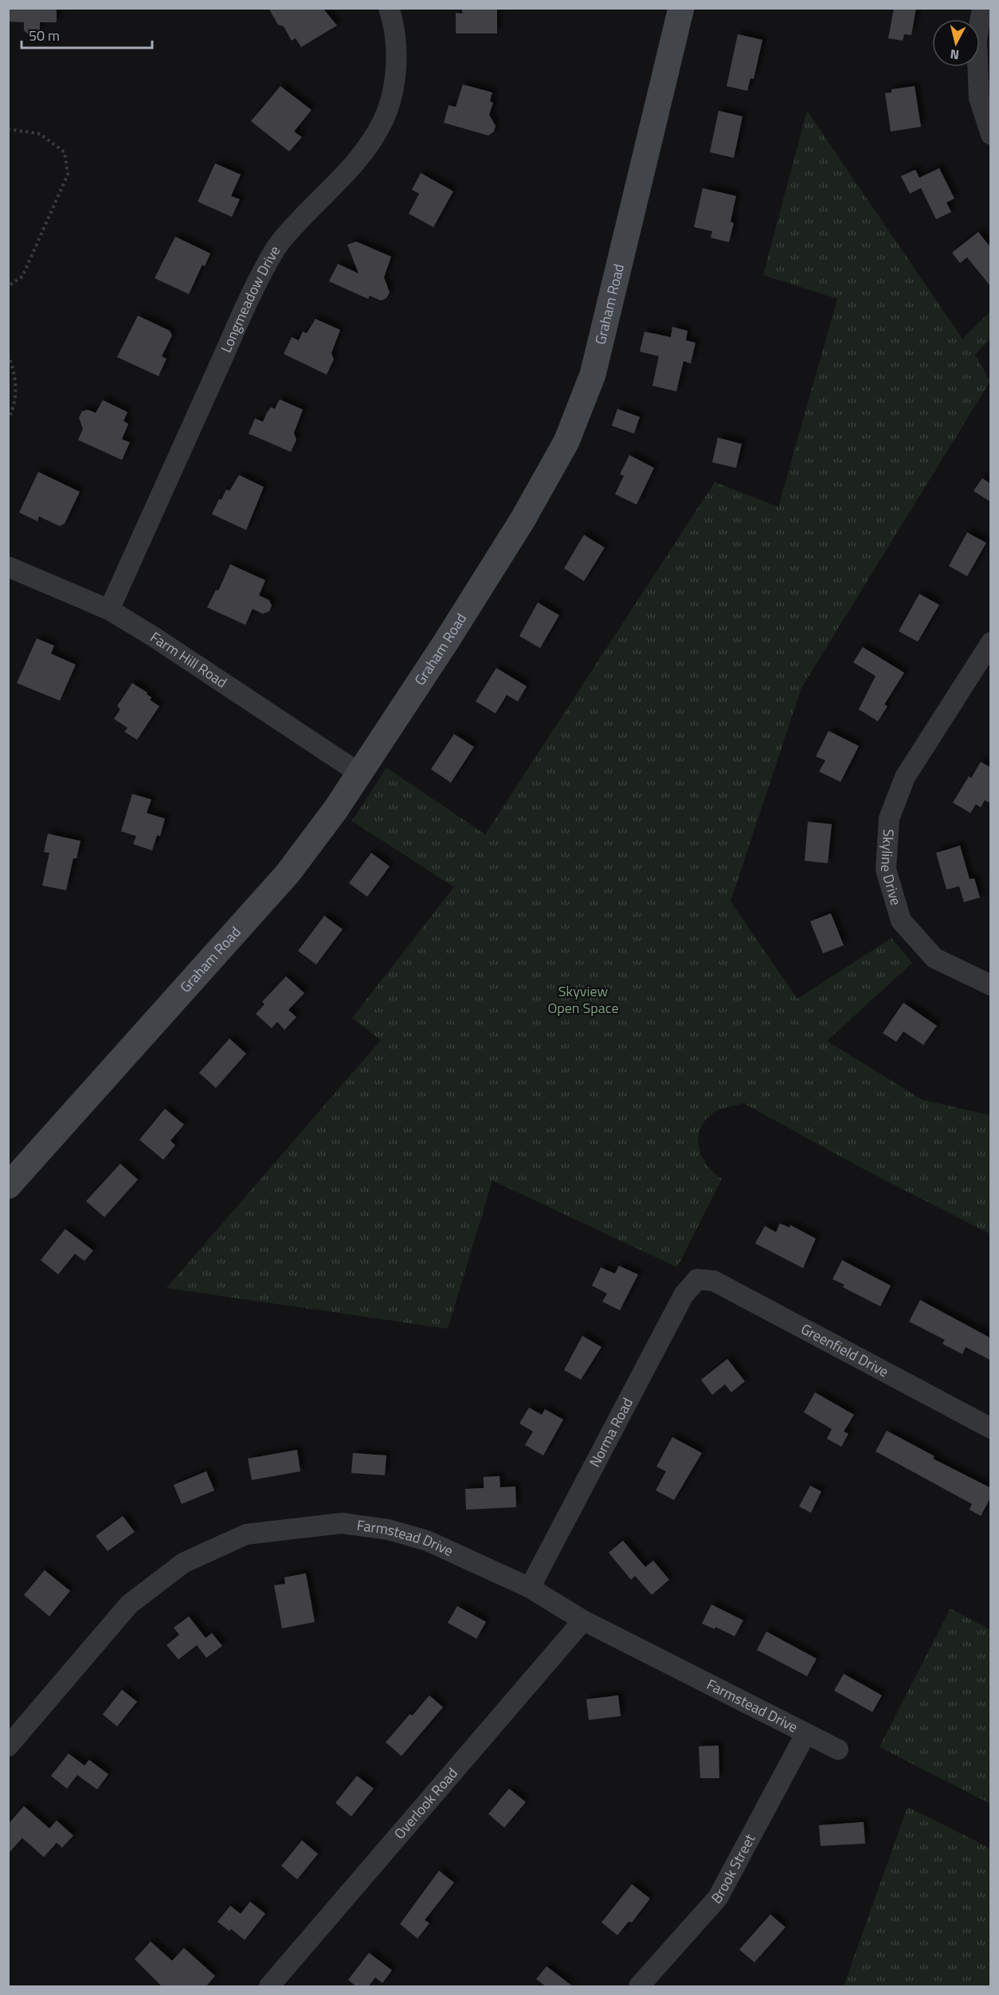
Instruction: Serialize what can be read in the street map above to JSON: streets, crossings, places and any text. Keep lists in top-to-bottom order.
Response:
{
  "streets": {
    "street": [
      "Longmeadow Drive",
      "Graham Road",
      "Farm Hill Road",
      "Skyline Drive",
      "Greenfield Drive",
      "Norma Road",
      "Farmstead Drive",
      "Overlook Road",
      "Brook Street"
    ]
  },
  "crossings": [
    ["Longmeadow Drive", "Farm Hill Road"],
    ["Graham Road", "Farm Hill Road"],
    ["Greenfield Drive", "Norma Road"],
    ["Norma Road", "Farmstead Drive"],
    ["Farmstead Drive", "Overlook Road"],
    ["Farmstead Drive", "Brook Street"]
  ],
  "parks": ["Skyview Open Space"],
  "scale_bar": "50 m",
  "north": "bottom"
}
